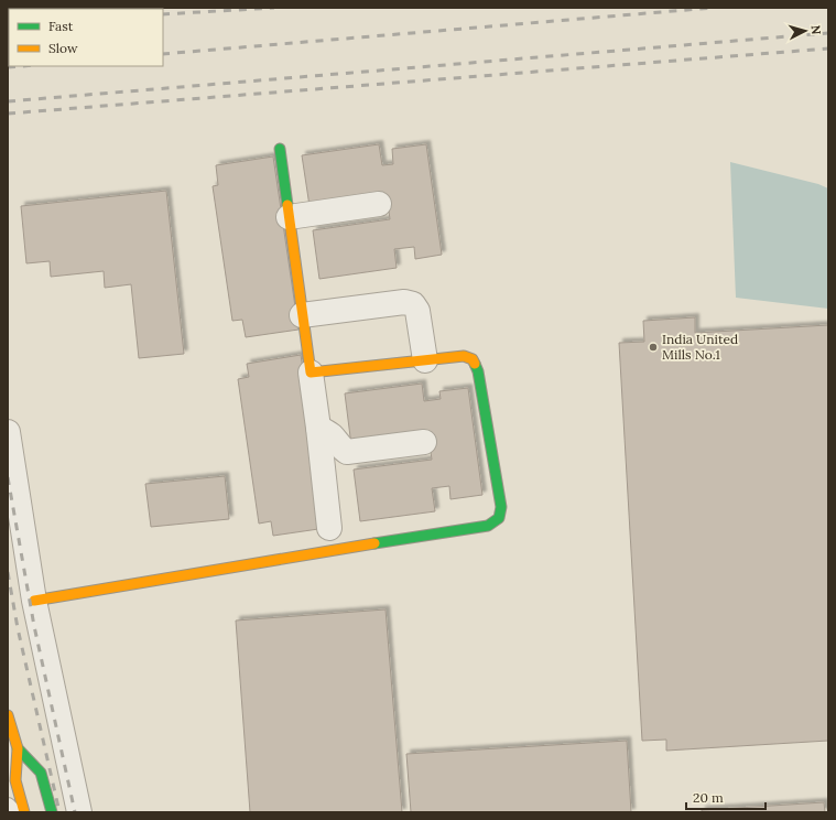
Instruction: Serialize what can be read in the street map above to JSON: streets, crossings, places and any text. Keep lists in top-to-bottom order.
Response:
{
  "places": ["India United Mills No.1"],
  "legend": ["Fast", "Slow"],
  "scale_bar": "20 m",
  "north": "right"
}
